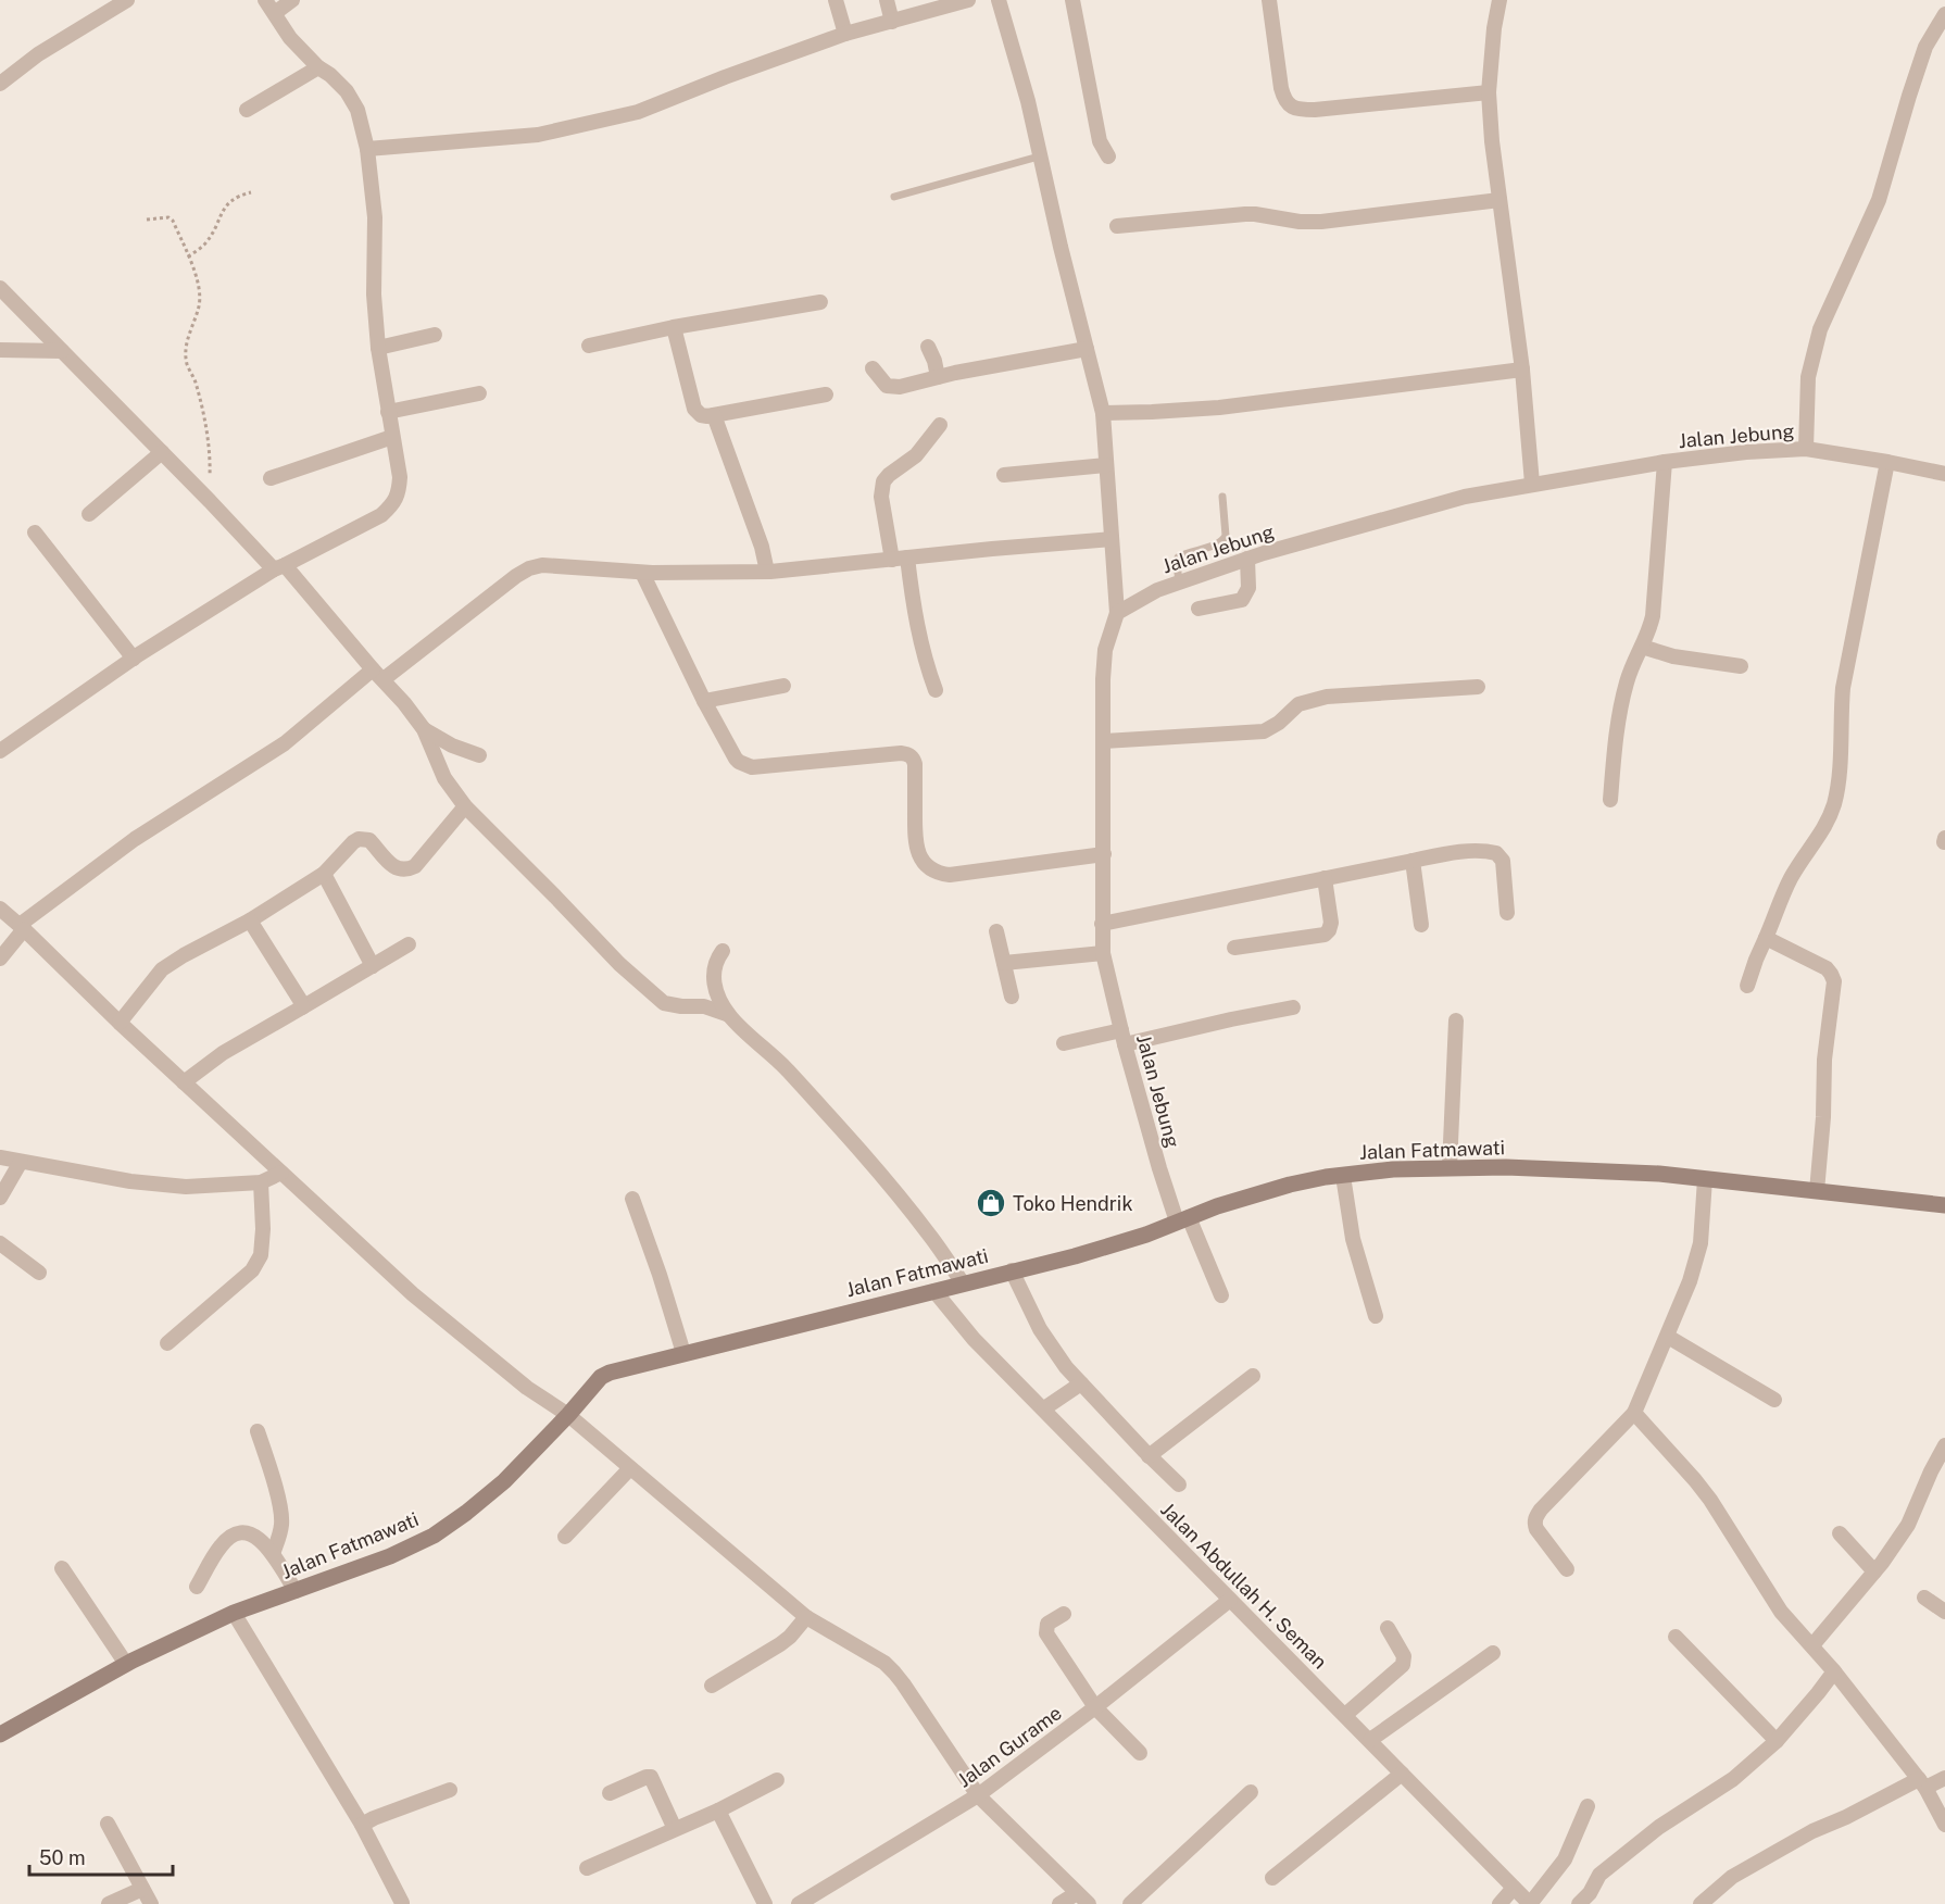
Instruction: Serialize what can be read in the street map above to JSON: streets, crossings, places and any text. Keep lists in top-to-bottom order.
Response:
{
  "streets": {
    "street": [
      "Jalan Jebung",
      "Jalan Fatmawati",
      "Jalan Abdullah H. Seman",
      "Jalan Gurame"
    ]
  },
  "crossings": [
    ["Jalan Jebung", "Jalan Fatmawati"],
    ["Jalan Fatmawati", "Jalan Abdullah H. Seman"],
    ["Jalan Abdullah H. Seman", "Jalan Gurame"]
  ],
  "places": {
    "shop": ["Toko Hendrik"]
  },
  "scale_bar": "50 m"
}
